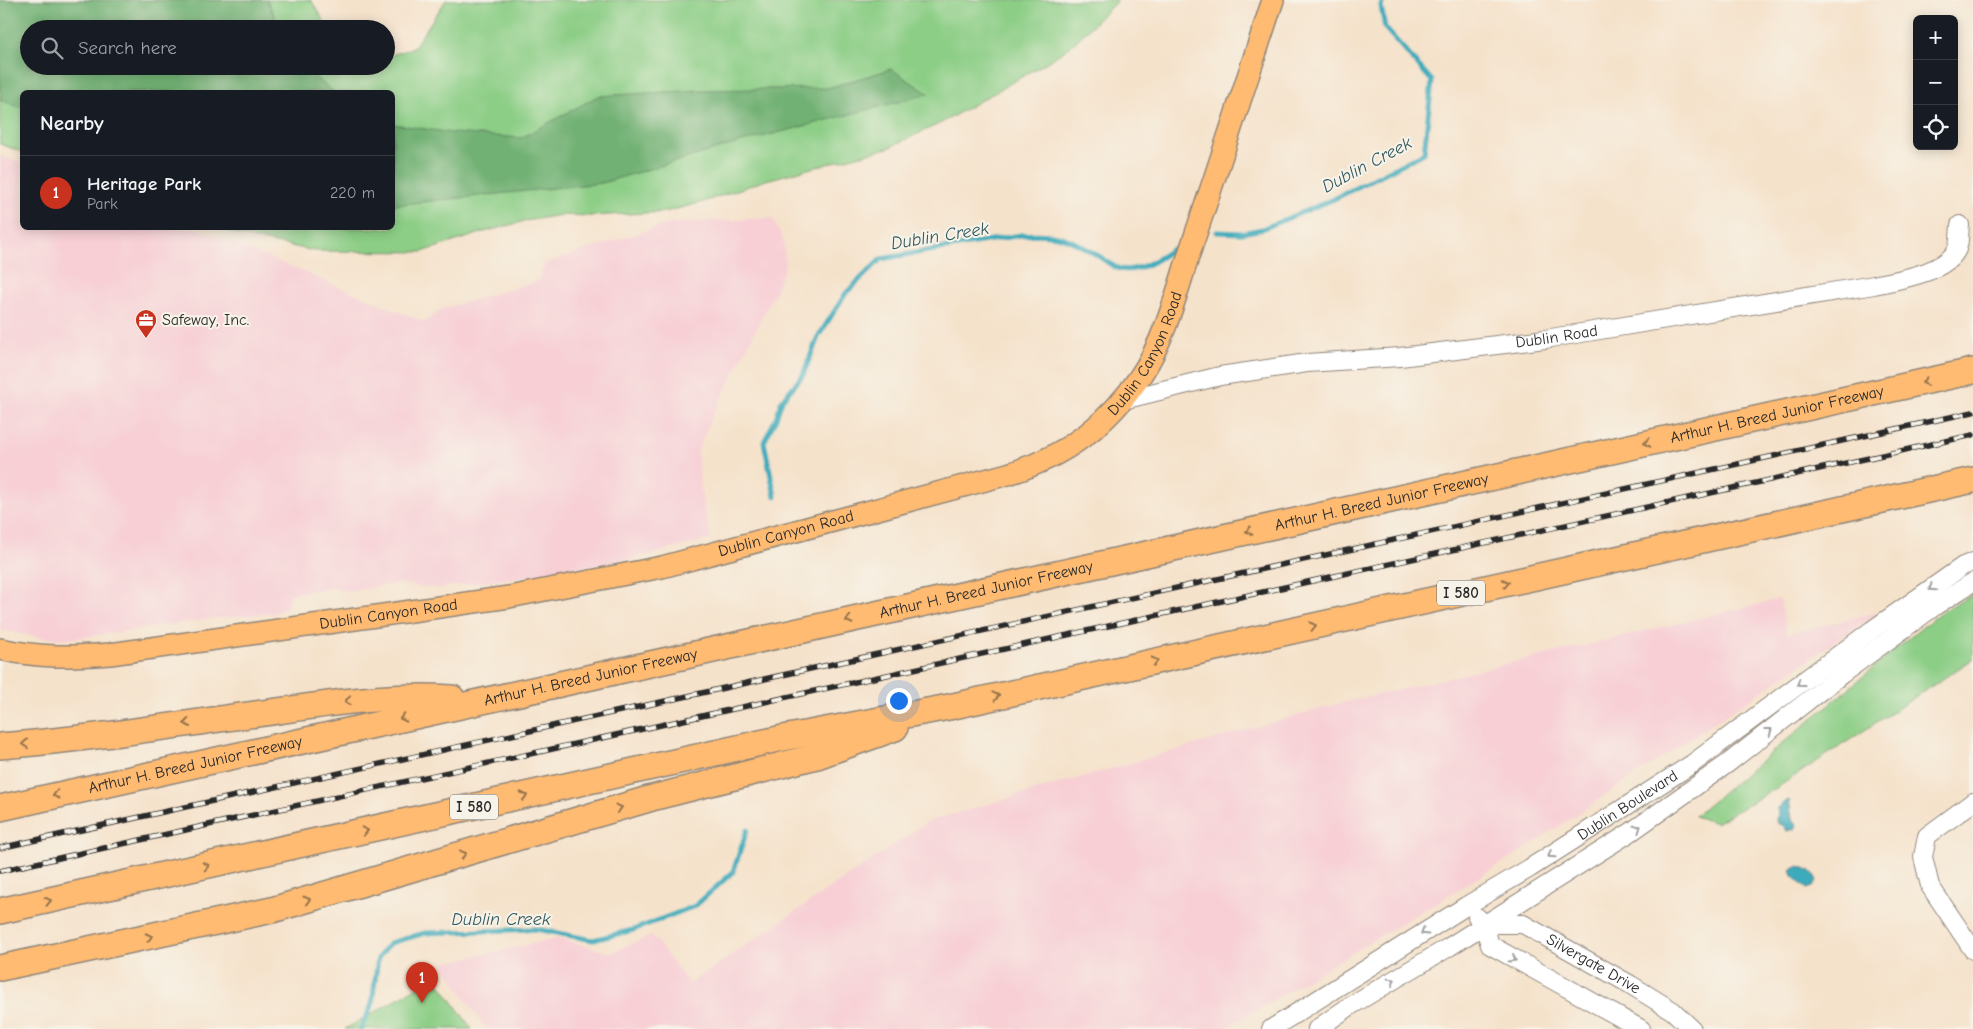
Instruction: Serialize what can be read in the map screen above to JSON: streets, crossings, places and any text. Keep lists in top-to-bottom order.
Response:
{
  "streets": {
    "highway": ["Arthur H. Breed Junior Freeway", "I 580"],
    "main road": ["Dublin Canyon Road"],
    "street": ["Dublin Road", "Dublin Boulevard", "Silvergate Drive"]
  },
  "crossings": [
    ["Dublin Road", "Dublin Canyon Road"],
    ["Dublin Boulevard", "Silvergate Drive"]
  ],
  "water": ["Dublin Creek"],
  "places": {
    "office": ["Safeway, Inc."]
  },
  "page": {
    "map_buttons": ["+", "−"],
    "search": "Search here",
    "heading": "Nearby",
    "list": [
      {
        "mark": "1",
        "name": "Heritage Park",
        "note": "Park",
        "value": "220 m"
      }
    ],
    "pins": "1"
  }
}
